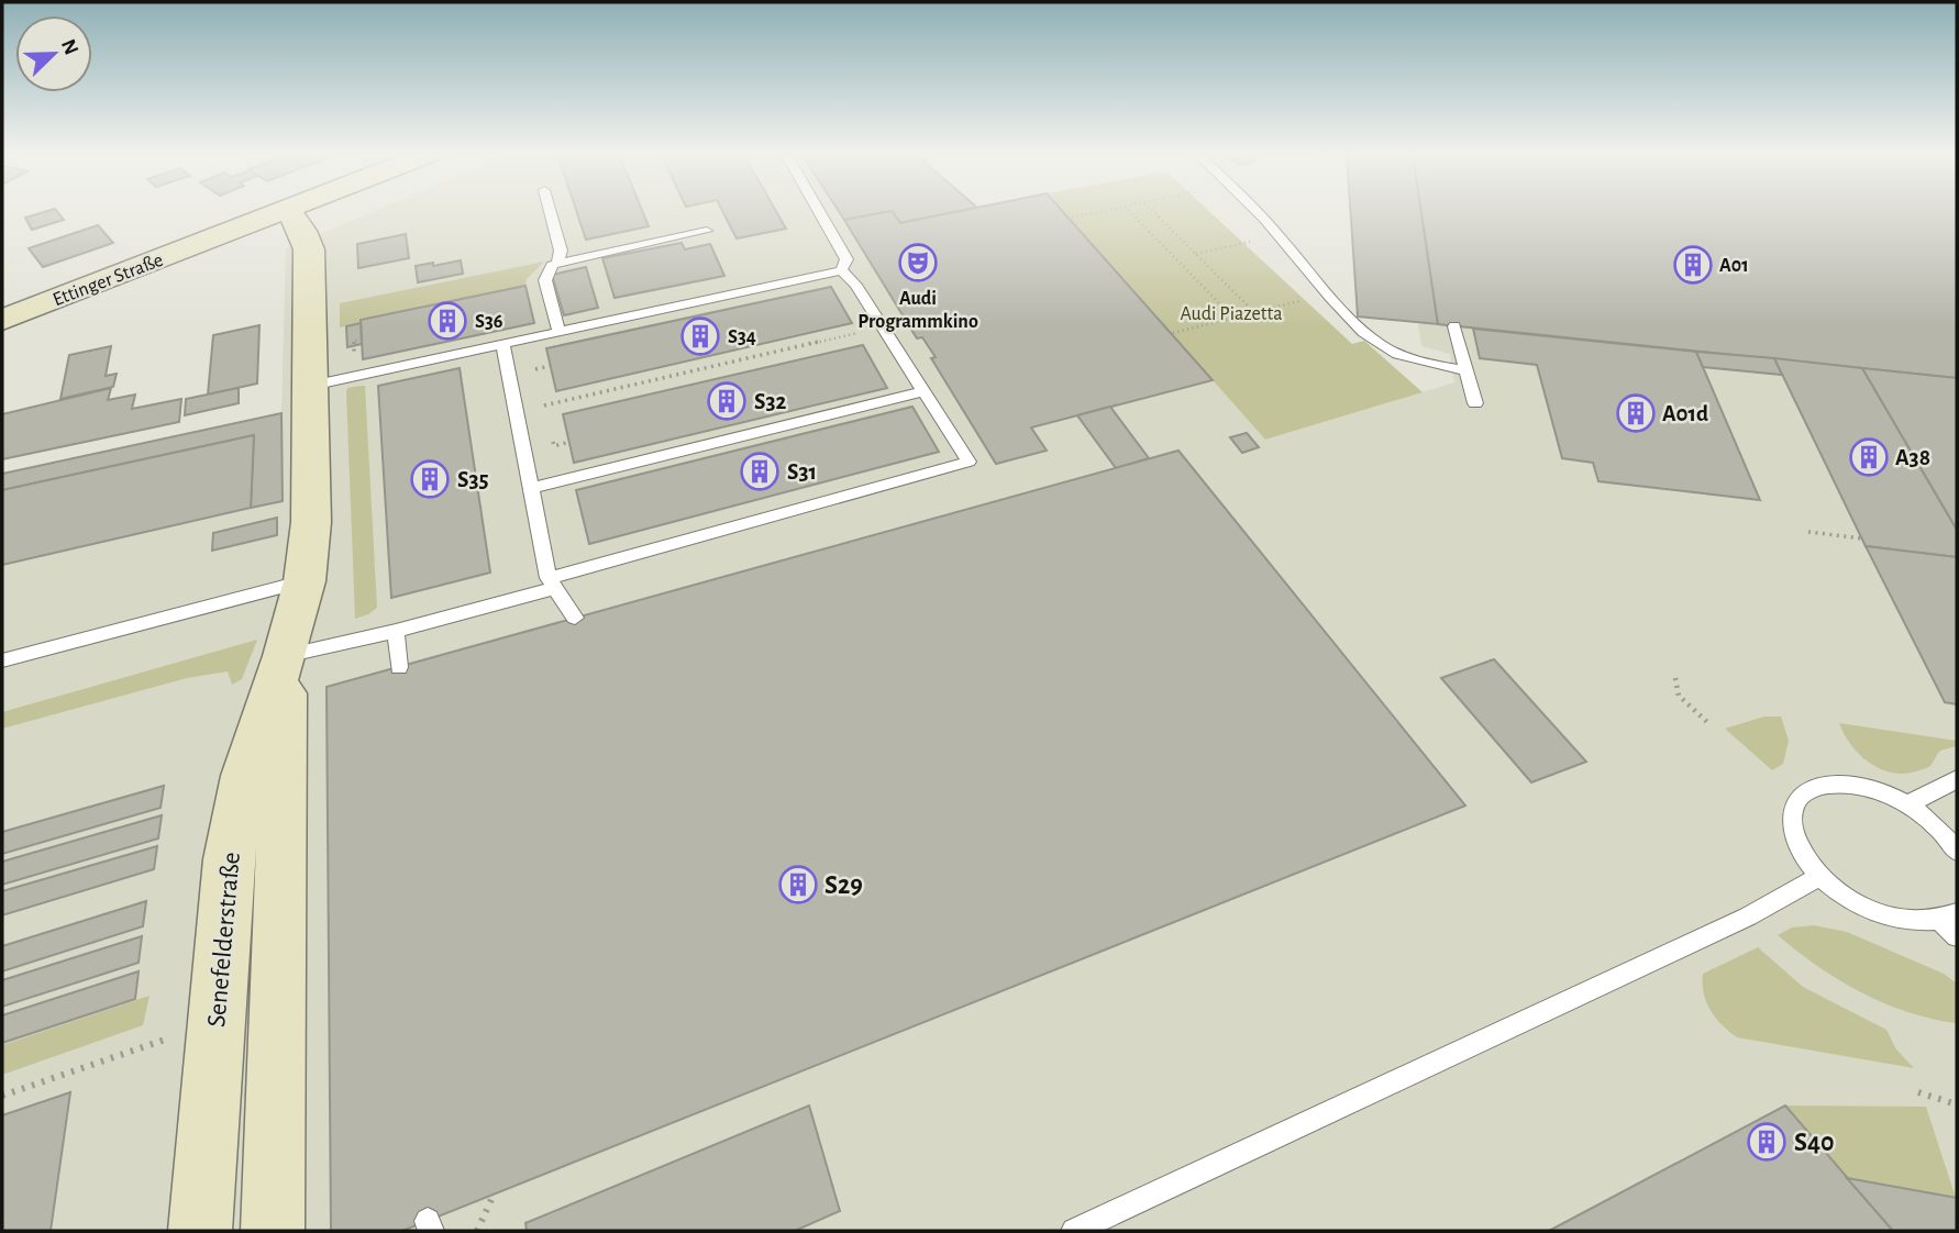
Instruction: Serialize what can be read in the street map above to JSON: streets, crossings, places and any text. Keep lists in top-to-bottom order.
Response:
{
  "streets": {
    "street": ["Ettinger Straße", "Senefelderstraße"]
  },
  "parks": ["Audi Piazetta"],
  "places": {
    "theatre": ["Audi Programmkino"],
    "building": [
      "A01",
      "S36",
      "S34",
      "S32",
      "A01d",
      "A38",
      "S31",
      "S35",
      "S29",
      "S40"
    ]
  },
  "north": "top right"
}
